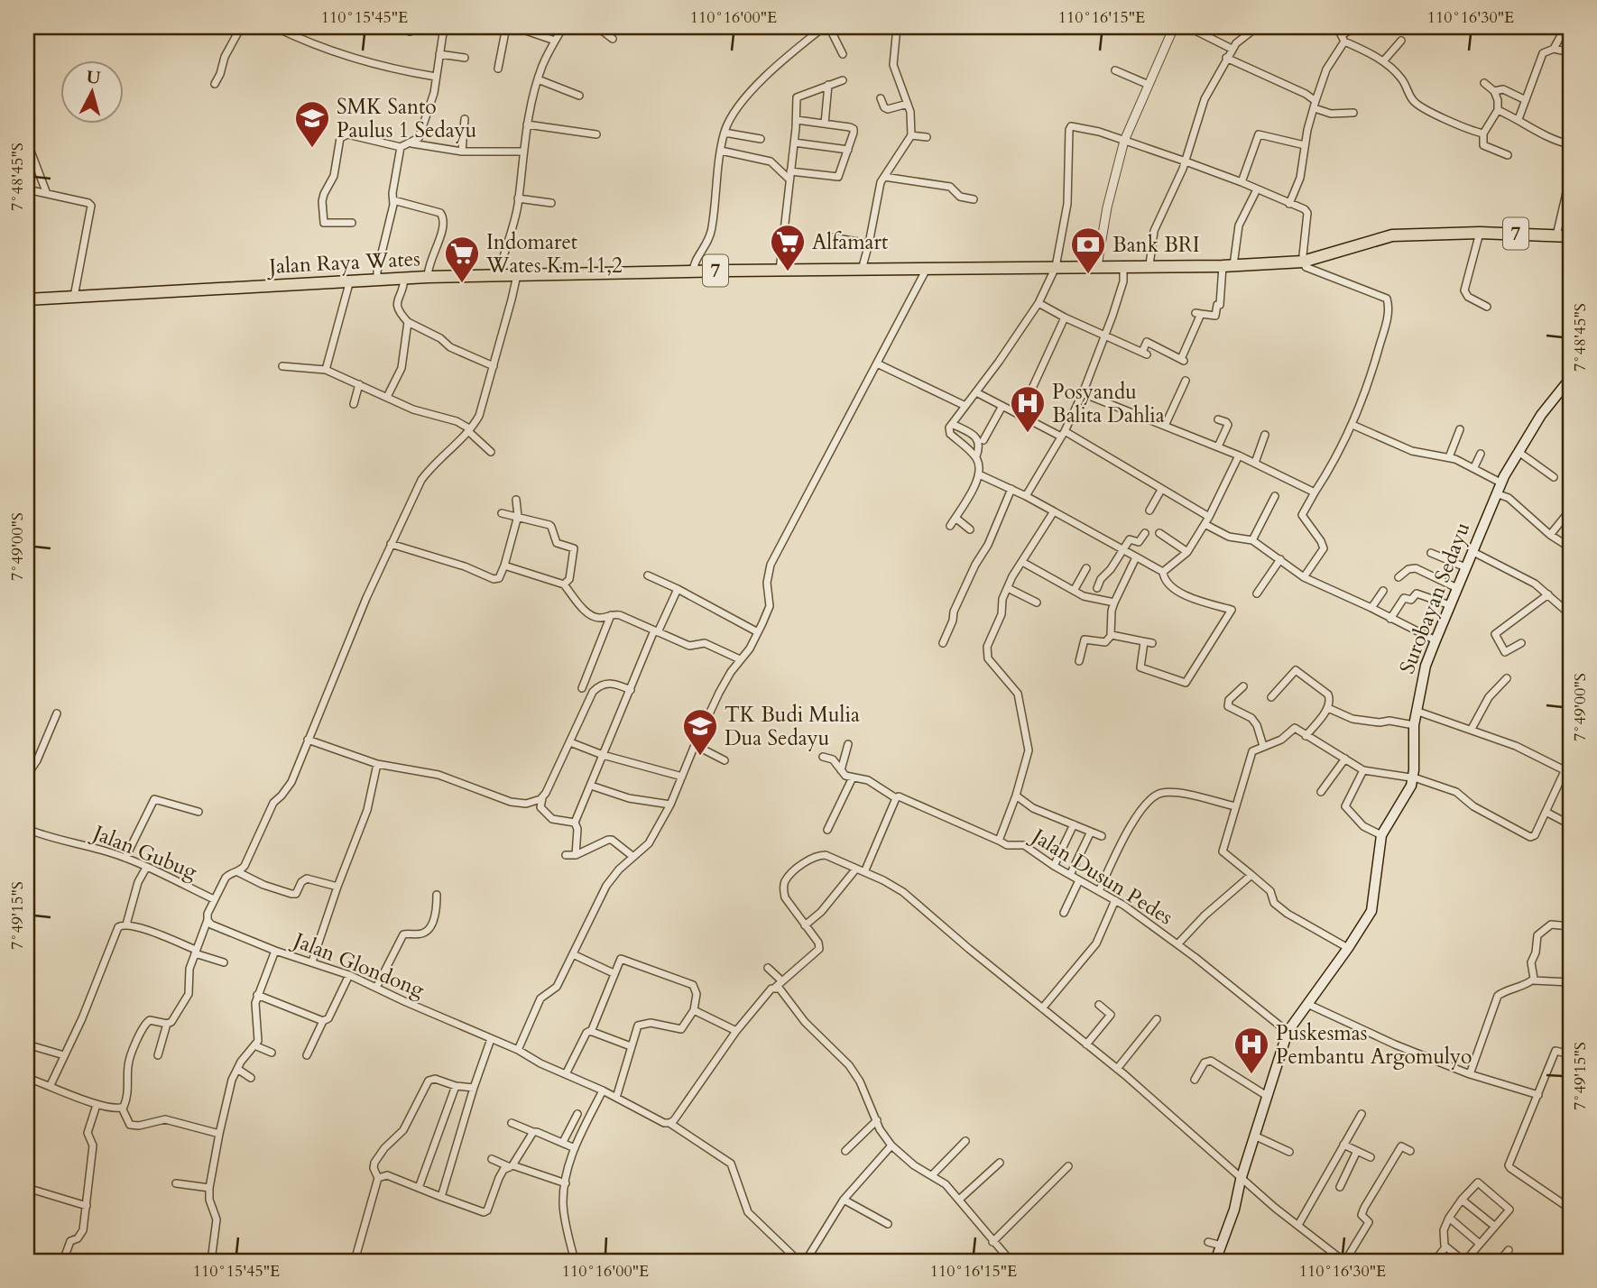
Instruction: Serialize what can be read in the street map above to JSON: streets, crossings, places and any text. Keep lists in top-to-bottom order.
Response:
{
  "streets": {
    "highway": ["7", "Jalan Raya Wates"],
    "main road": ["Surobayan Sedayu"],
    "street": ["Jalan Gubug", "Jalan Dusun Pedes", "Jalan Glondong"]
  },
  "crossings": [
    ["Surobayan Sedayu", "Jalan Dusun Pedes"]
  ],
  "places": {
    "school or university": ["SMK Santo Paulus 1 Sedayu", "TK Budi Mulia Dua Sedayu"],
    "supermarket": ["Alfamart", "Indomaret Wates Km 11,2"],
    "bank": ["Bank BRI"],
    "hospital": ["Posyandu Balita Dahlia", "Puskesmas Pembantu Argomulyo"]
  },
  "north": "top",
  "coordinates": [
    "110°15'45\"E",
    "110°16'00\"E",
    "110°16'15\"E",
    "110°16'30\"E",
    "7°48'45\"S",
    "7°49'00\"S",
    "7°49'15\"S"
  ]
}
